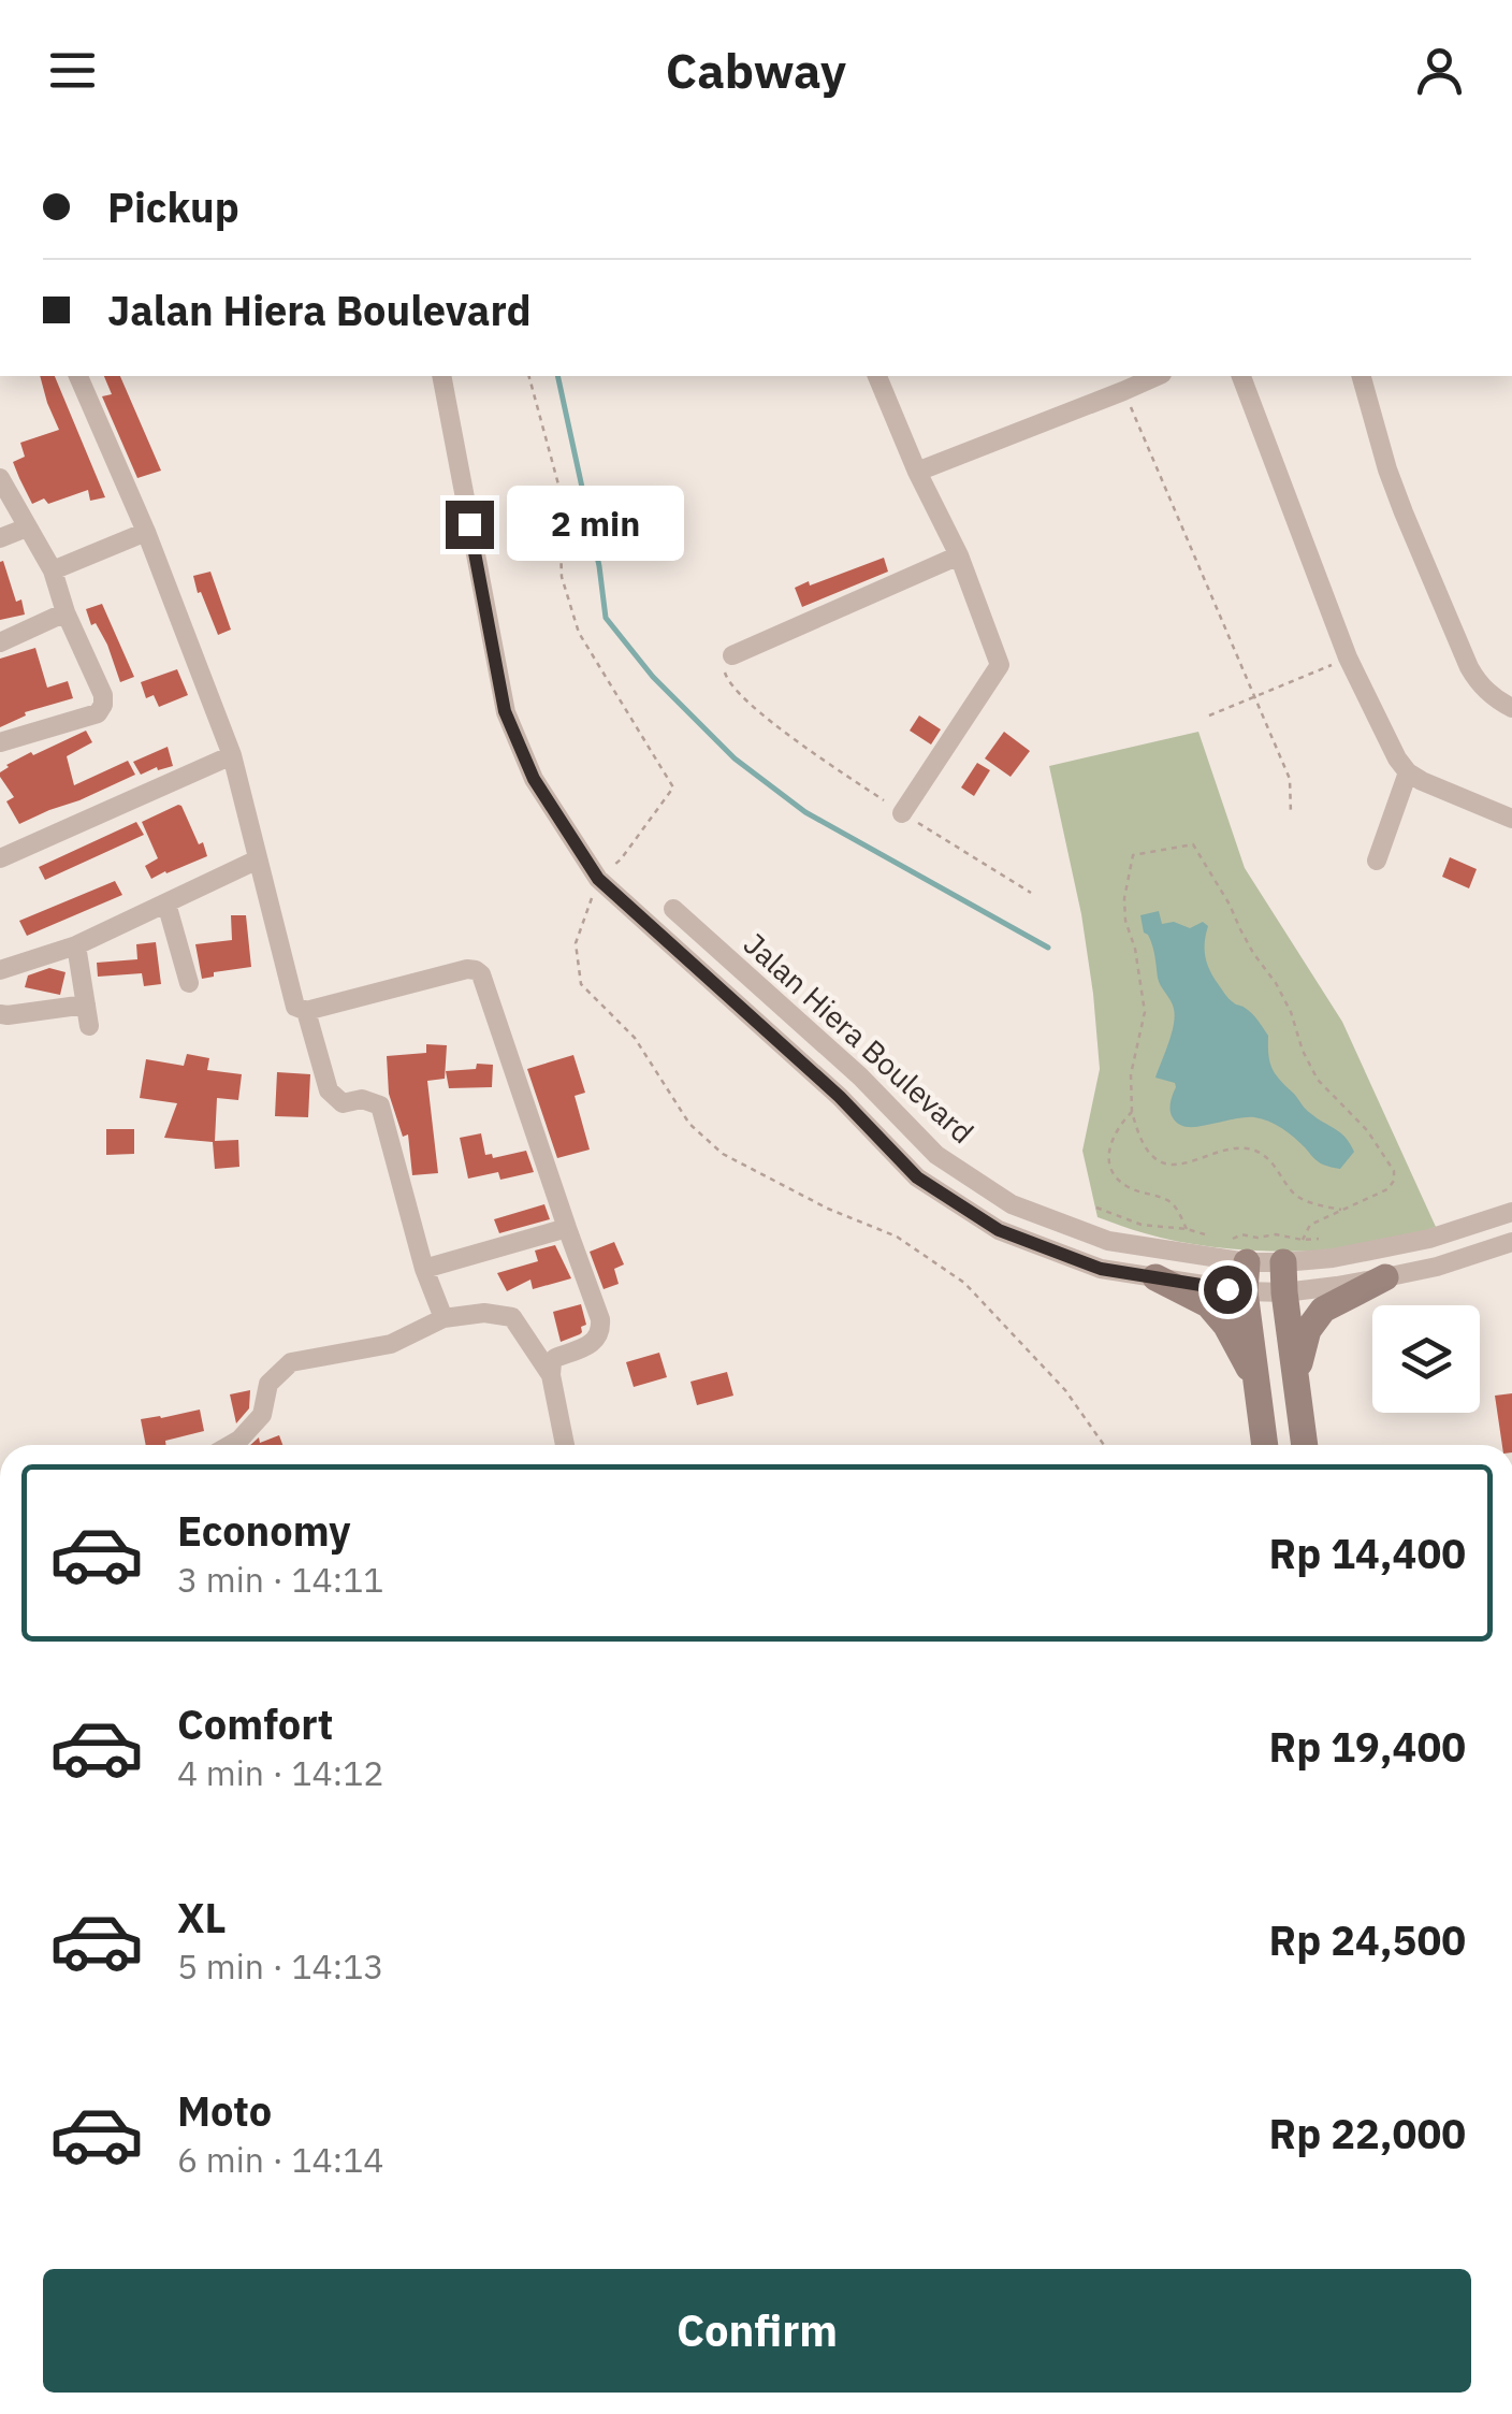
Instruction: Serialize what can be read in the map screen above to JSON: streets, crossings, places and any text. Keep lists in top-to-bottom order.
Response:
{
  "streets": {
    "street": ["Jalan Hiera Boulevard"]
  },
  "page": {
    "header": "Cabway",
    "banner": ["Pickup", "Jalan Hiera Boulevard"],
    "bubble": "2 min",
    "list": [
      {
        "name": "Economy",
        "note": "3 min · 14:11",
        "value": "Rp 14,400"
      },
      {
        "name": "Comfort",
        "note": "4 min · 14:12",
        "value": "Rp 19,400"
      },
      {
        "name": "XL",
        "note": "5 min · 14:13",
        "value": "Rp 24,500"
      },
      {
        "name": "Moto",
        "note": "6 min · 14:14",
        "value": "Rp 22,000"
      }
    ],
    "buttons": "Confirm"
  }
}
